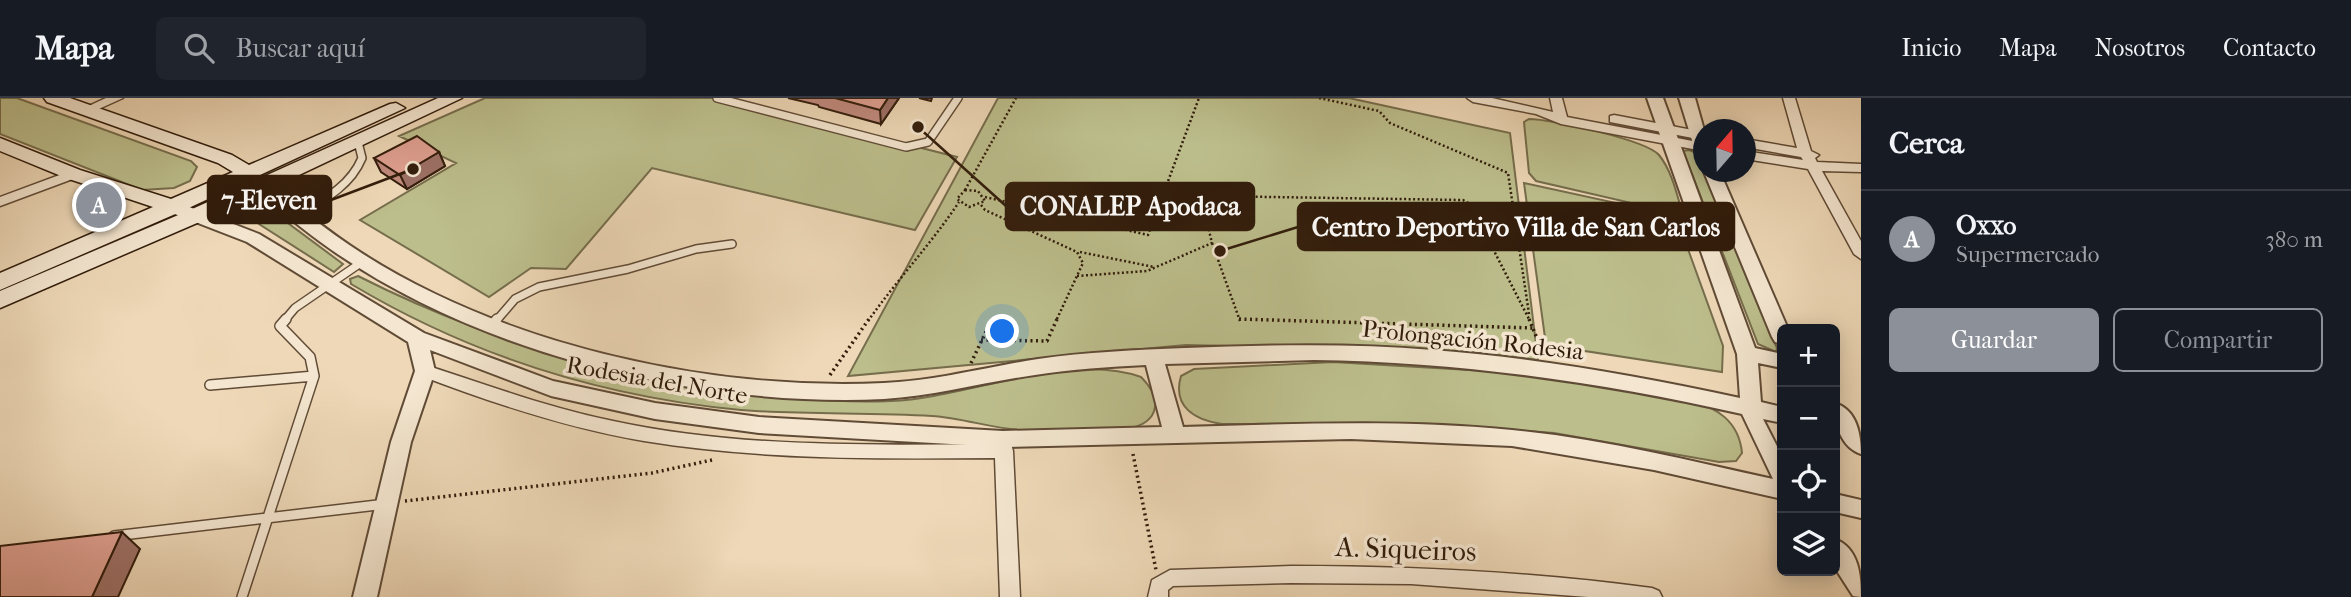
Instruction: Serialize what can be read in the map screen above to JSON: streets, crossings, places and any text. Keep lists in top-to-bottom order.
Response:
{
  "streets": {
    "street": ["Prolongación Rodesia", "Rodesia del Norte", "A. Siqueiros"]
  },
  "crossings": [
    ["Prolongación Rodesia", "Rodesia del Norte"]
  ],
  "places": ["CONALEP Apodaca", "7-Eleven", "Centro Deportivo Villa de San Carlos"],
  "north": "top",
  "page": {
    "header": "Mapa",
    "search": "Buscar aquí",
    "nav": [
      "Inicio",
      "Mapa",
      "Nosotros",
      "Contacto"
    ],
    "heading": "Cerca",
    "pins": "A",
    "list": [
      {
        "mark": "A",
        "name": "Oxxo",
        "note": "Supermercado",
        "value": "380 m"
      }
    ],
    "buttons": ["Guardar", "Compartir"],
    "map_buttons": ["+", "−"]
  }
}
